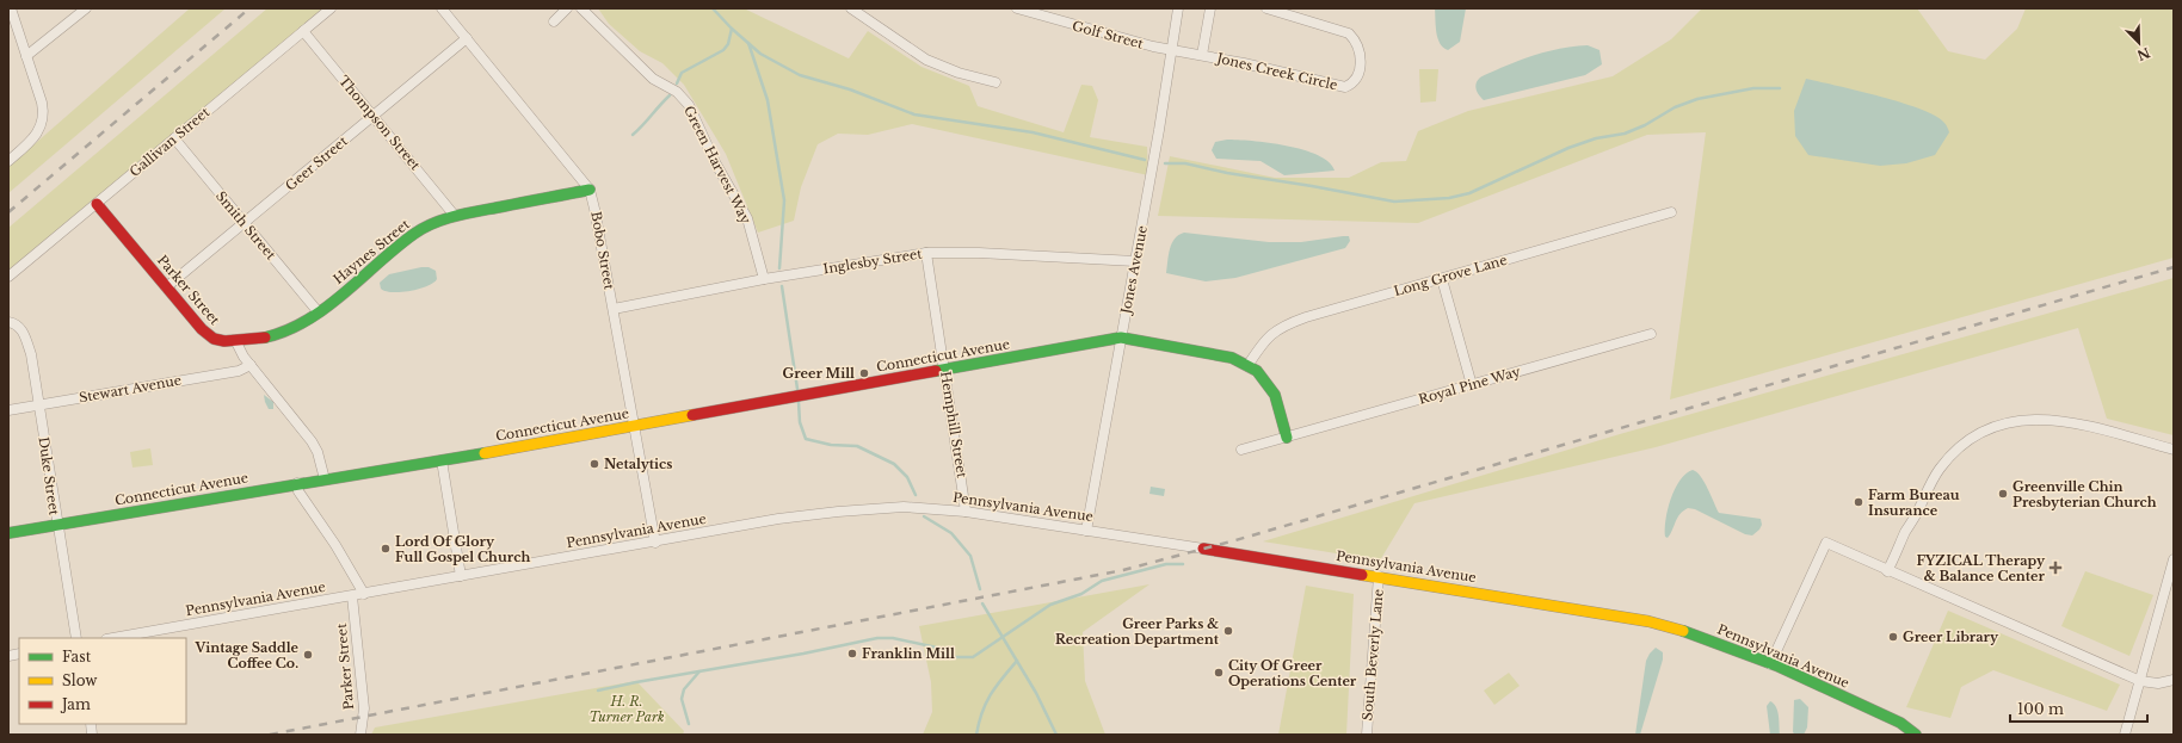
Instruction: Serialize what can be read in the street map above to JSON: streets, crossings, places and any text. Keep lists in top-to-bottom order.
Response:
{
  "streets": {
    "street": [
      "Golf Street",
      "Jones Creek Circle",
      "Thompson Street",
      "Gallivan Street",
      "Geer Street",
      "Green Harvest Way",
      "Smith Street",
      "Bobo Street",
      "Haynes Street",
      "Inglesby Street",
      "Jones Avenue",
      "Long Grove Lane",
      "Parker Street",
      "Connecticut Avenue",
      "Royal Pine Way",
      "Stewart Avenue",
      "Hemphill Street",
      "Duke Street",
      "Pennsylvania Avenue",
      "South Beverly Lane"
    ]
  },
  "crossings": [
    ["Golf Street", "Jones Creek Circle"],
    ["Golf Street", "Jones Avenue"],
    ["Jones Creek Circle", "Jones Avenue"],
    ["Thompson Street", "Gallivan Street"],
    ["Thompson Street", "Geer Street"],
    ["Thompson Street", "Haynes Street"],
    ["Gallivan Street", "Smith Street"],
    ["Gallivan Street", "Parker Street"],
    ["Geer Street", "Smith Street"],
    ["Geer Street", "Bobo Street"],
    ["Geer Street", "Parker Street"],
    ["Green Harvest Way", "Inglesby Street"],
    ["Smith Street", "Haynes Street"],
    ["Bobo Street", "Haynes Street"],
    ["Bobo Street", "Inglesby Street"],
    ["Bobo Street", "Connecticut Avenue"],
    ["Bobo Street", "Pennsylvania Avenue"],
    ["Haynes Street", "Parker Street"],
    ["Inglesby Street", "Jones Avenue"],
    ["Inglesby Street", "Hemphill Street"],
    ["Jones Avenue", "Connecticut Avenue"],
    ["Jones Avenue", "Pennsylvania Avenue"],
    ["Parker Street", "Pennsylvania Avenue"],
    ["Connecticut Avenue", "Hemphill Street"],
    ["Connecticut Avenue", "Duke Street"],
    ["Stewart Avenue", "Duke Street"],
    ["Hemphill Street", "Pennsylvania Avenue"],
    ["Pennsylvania Avenue", "South Beverly Lane"]
  ],
  "parks": ["H. R. Turner Park"],
  "places": {
    "other": [
      "Greer Mill",
      "Netalytics",
      "Greenville Chin Presbyterian Church",
      "Farm Bureau Insurance",
      "Lord Of Glory Full Gospel Church",
      "Greer Parks & Recreation Department",
      "Greer Library",
      "Franklin Mill",
      "Vintage Saddle Coffee Co.",
      "City Of Greer Operations Center"
    ],
    "health": ["FYZICAL Therapy & Balance Center"]
  },
  "legend": ["Fast", "Slow", "Jam"],
  "scale_bar": "100 m",
  "north": "bottom right"
}
